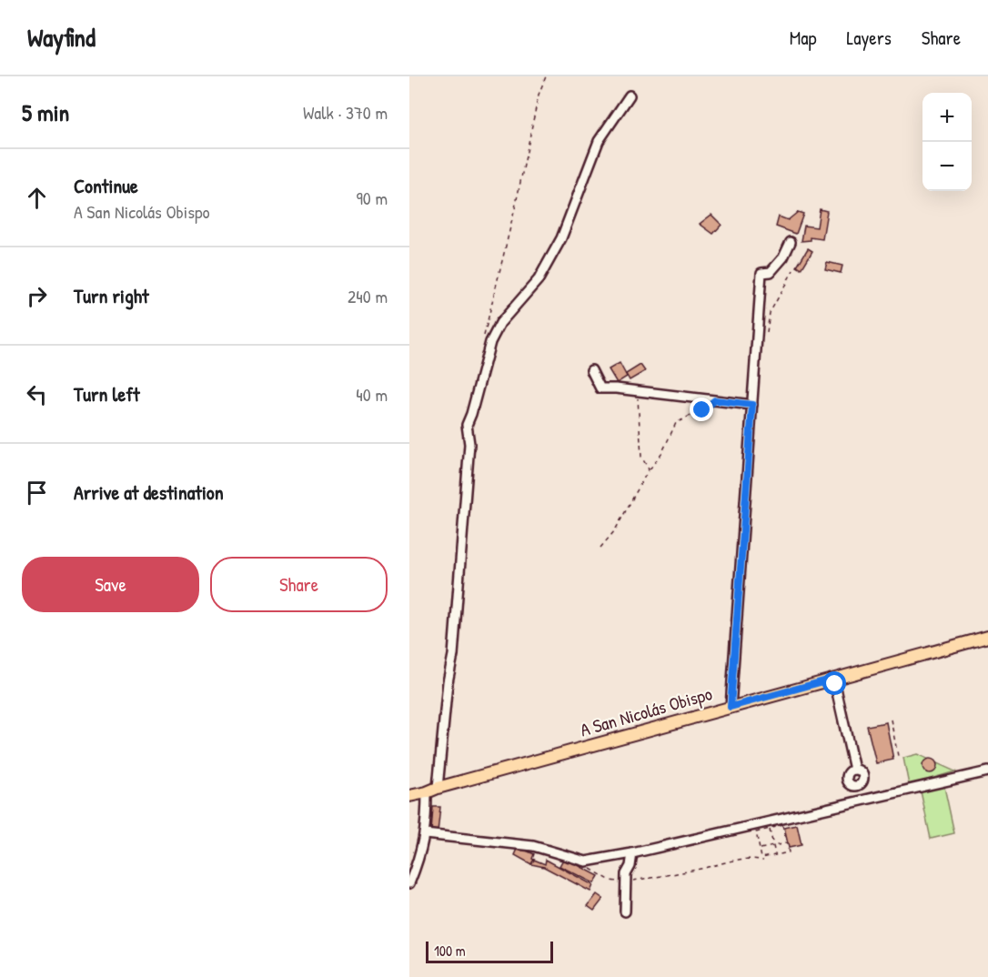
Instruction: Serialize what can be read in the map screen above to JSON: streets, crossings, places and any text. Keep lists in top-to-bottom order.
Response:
{
  "streets": {
    "main road": ["A San Nicolás Obispo"]
  },
  "scale_bar": "100 m",
  "page": {
    "header": "Wayfind",
    "nav": ["Map", "Layers", "Share"],
    "heading": ["5 min", "Walk · 370 m"],
    "map_buttons": ["+", "−"],
    "list": [
      ["Continue", "A San Nicolás Obispo", "90 m"],
      ["Turn right", "240 m"],
      ["Turn left", "40 m"],
      "Arrive at destination"
    ],
    "buttons": ["Save", "Share"],
    "scale": "100 m"
  }
}
